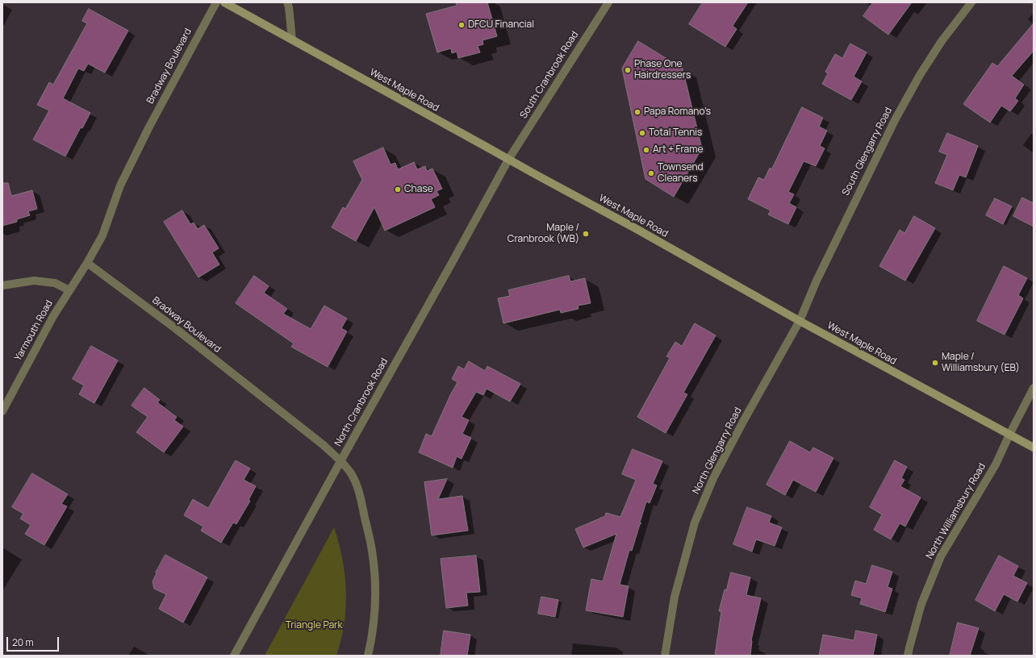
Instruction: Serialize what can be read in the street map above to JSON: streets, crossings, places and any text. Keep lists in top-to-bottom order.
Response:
{
  "streets": {
    "main road": ["West Maple Road"],
    "street": [
      "Bradway Boulevard",
      "South Cranbrook Road",
      "South Glengarry Road",
      "Yarmouth Road",
      "North Cranbrook Road",
      "North Glengarry Road",
      "North Williamsbury Road"
    ]
  },
  "crossings": [
    ["Bradway Boulevard", "Yarmouth Road"],
    ["Bradway Boulevard", "North Cranbrook Road"],
    ["South Cranbrook Road", "West Maple Road"],
    ["South Cranbrook Road", "North Cranbrook Road"],
    ["West Maple Road", "South Glengarry Road"],
    ["West Maple Road", "North Cranbrook Road"],
    ["West Maple Road", "North Glengarry Road"],
    ["West Maple Road", "North Williamsbury Road"],
    ["South Glengarry Road", "North Glengarry Road"]
  ],
  "parks": ["Triangle Park"],
  "places": [
    "DFCU Financial",
    "Phase One Hairdressers",
    "Papa Romano's",
    "Total Tennis",
    "Art + Frame",
    "Townsend Cleaners",
    "Chase",
    "Maple / Cranbrook (WB)",
    "Maple / Williamsbury (EB)"
  ],
  "scale_bar": "20 m"
}
